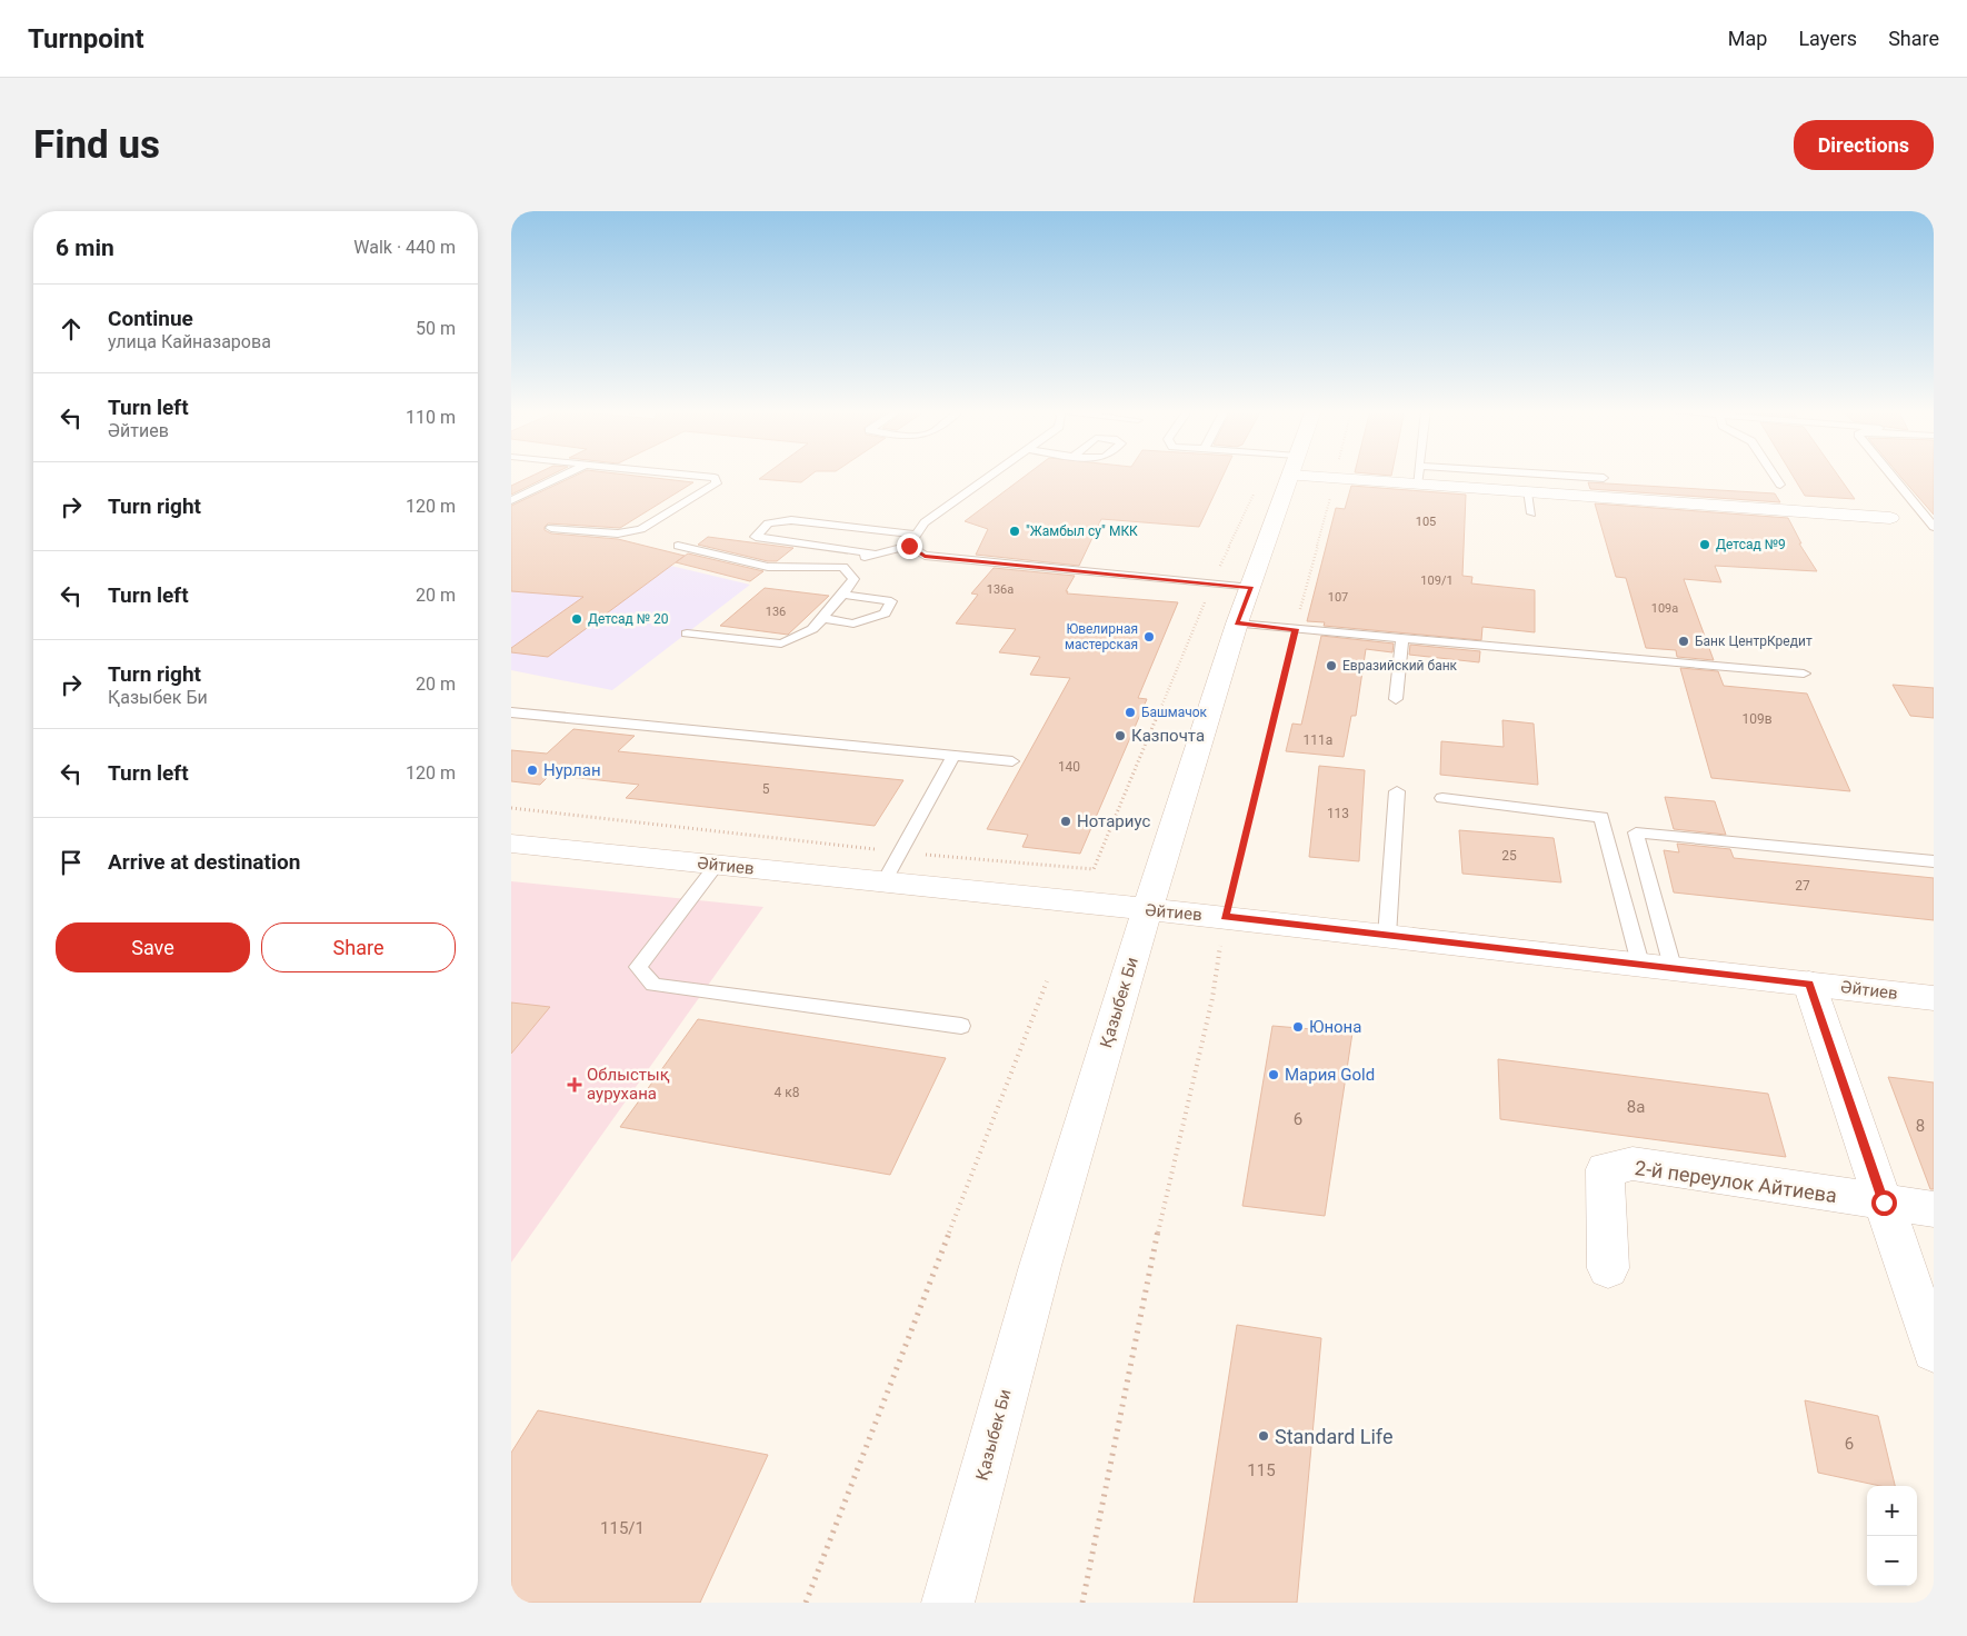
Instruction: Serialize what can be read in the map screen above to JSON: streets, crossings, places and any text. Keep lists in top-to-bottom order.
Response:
{
  "streets": {
    "street": ["Әйтиев", "Қазыбек Би", "2-й переулок Айтиева"]
  },
  "crossings": [
    ["Әйтиев", "Қазыбек Би"]
  ],
  "places": {
    "other": [
      "\"Жамбыл су\" МКК",
      "Детсад №9",
      "Детсад № 20",
      "Ювелирная мастерская",
      "Банк ЦентрКредит",
      "Евразийский банк",
      "Башмачок",
      "Казпочта",
      "Нурлан",
      "Нотариус",
      "Юнона",
      "Мария Gold",
      "Standard Life"
    ],
    "health": ["Облыстық аурухана"]
  },
  "house_numbers": [
    "105",
    "109/1",
    "136а",
    "107",
    "109а",
    "136",
    "109в",
    "111а",
    "140",
    "5",
    "113",
    "25",
    "27",
    "4 к8",
    "8а",
    "6",
    "8",
    "6",
    "115",
    "115/1"
  ],
  "page": {
    "header": "Turnpoint",
    "nav": ["Map", "Layers", "Share"],
    "buttons": [
      "Directions",
      ["Save", "Share"]
    ],
    "title": "Find us",
    "heading": ["6 min", "Walk · 440 m"],
    "list": [
      ["Continue", "улица Кайназарова", "50 m"],
      ["Turn left", "Әйтиев", "110 m"],
      ["Turn right", "120 m"],
      ["Turn left", "20 m"],
      ["Turn right", "Қазыбек Би", "20 m"],
      ["Turn left", "120 m"],
      "Arrive at destination"
    ],
    "map_buttons": ["+", "−"]
  }
}
